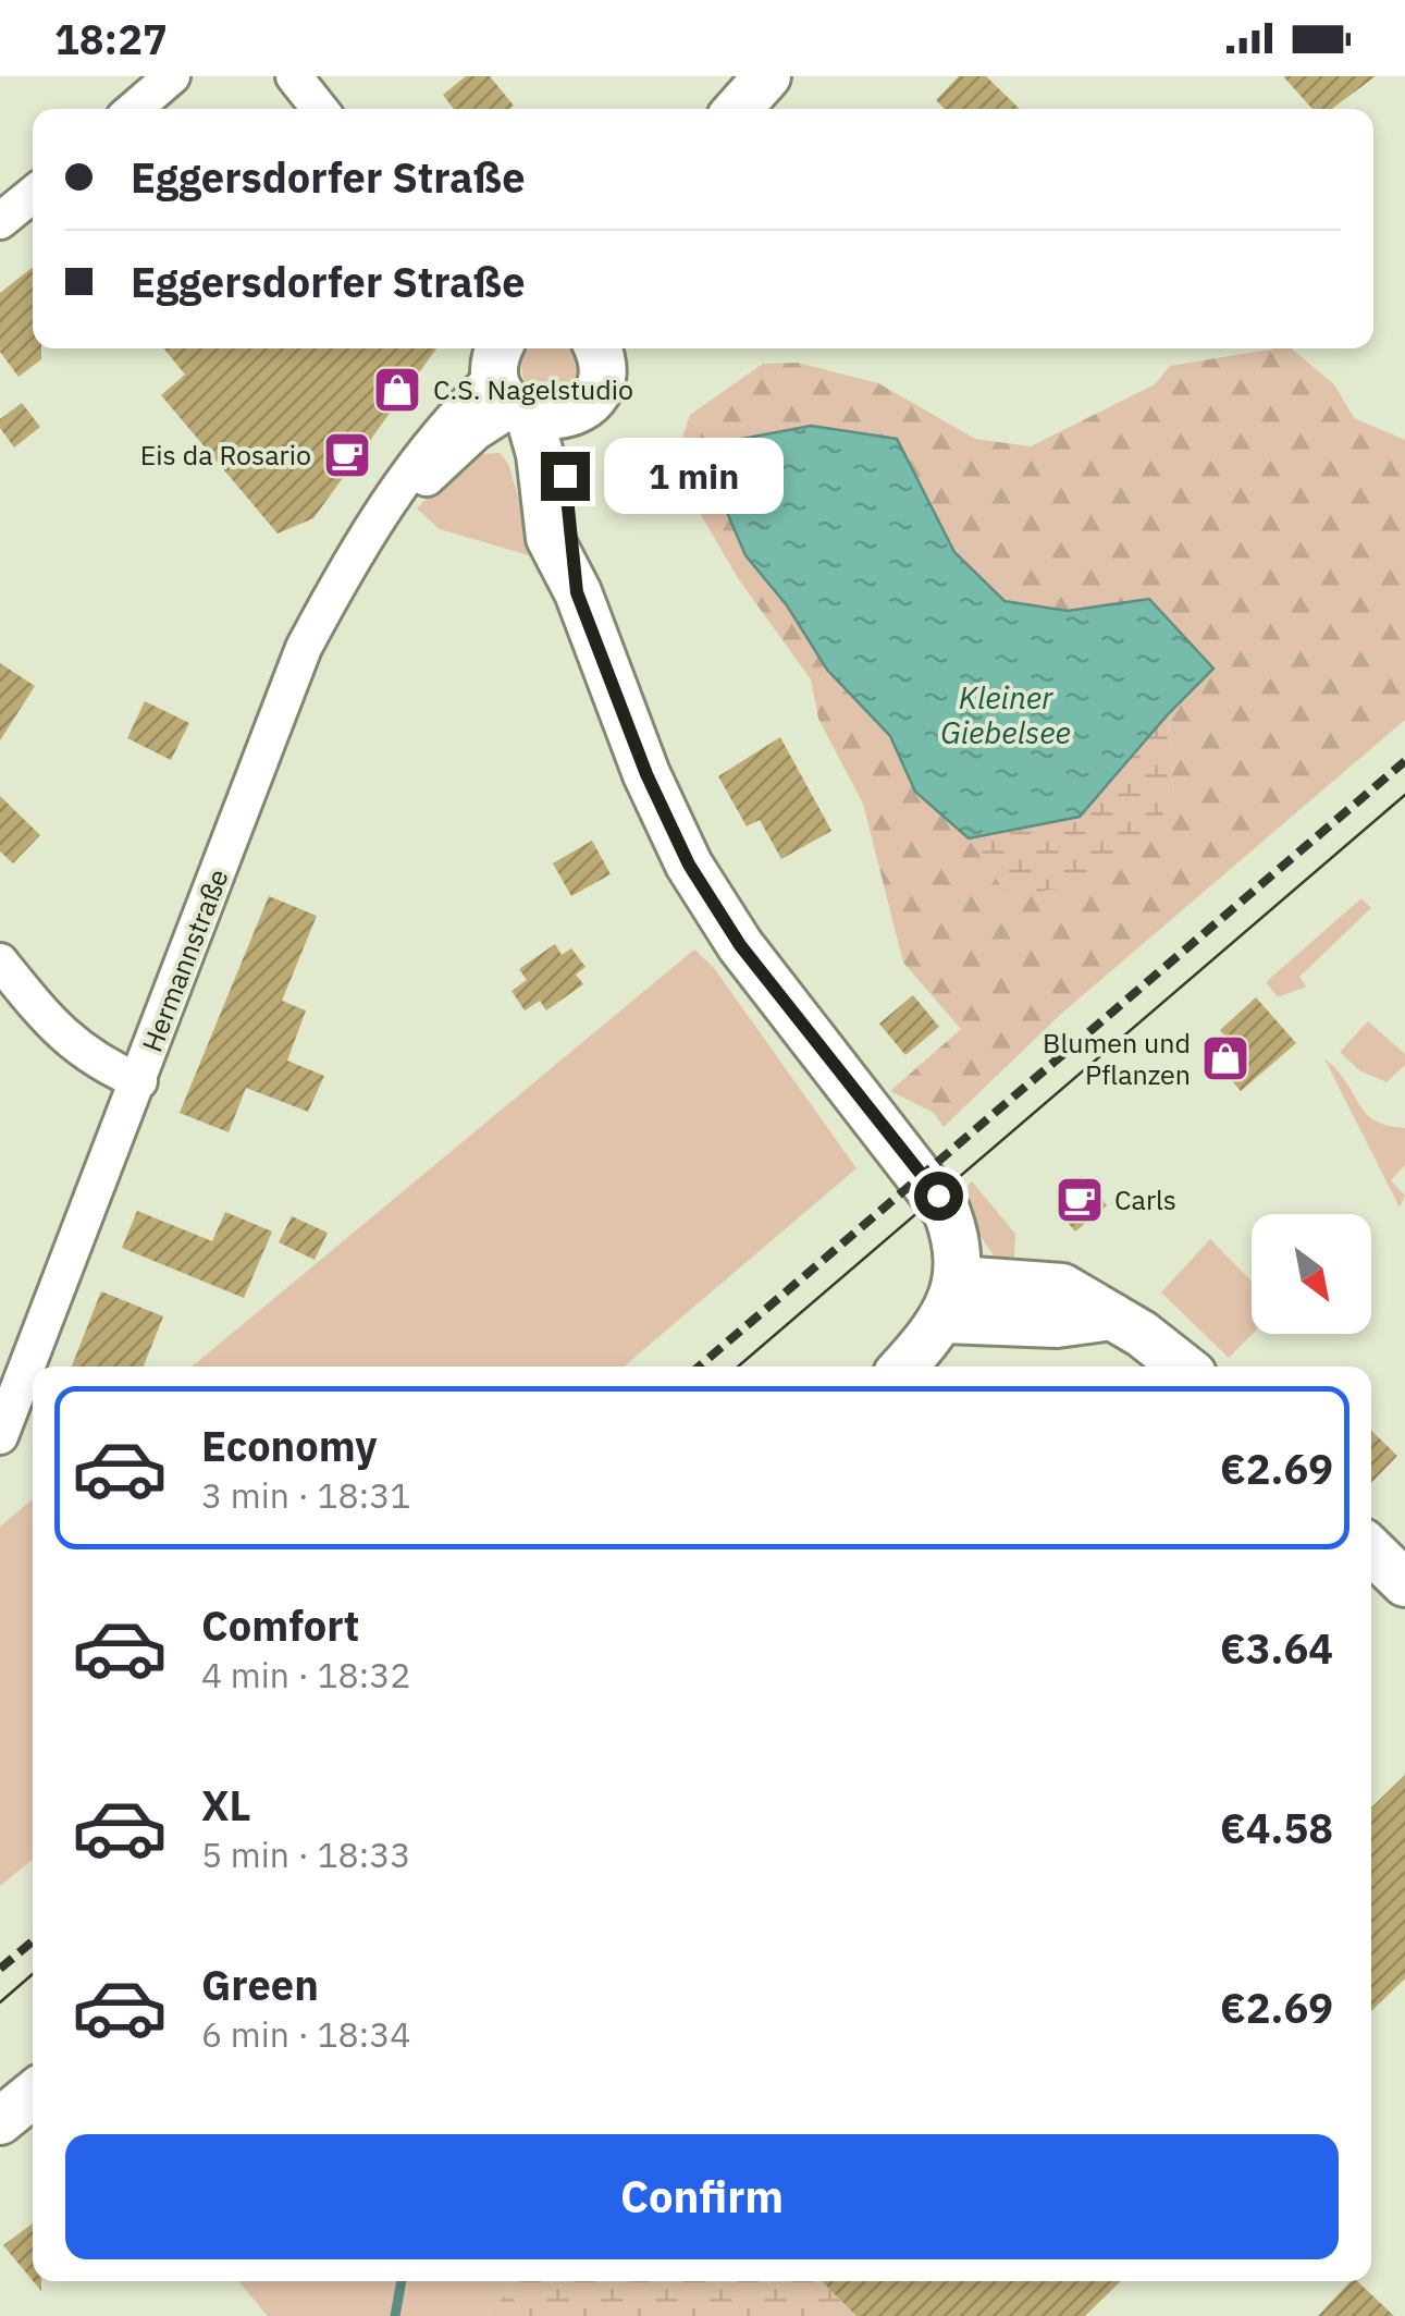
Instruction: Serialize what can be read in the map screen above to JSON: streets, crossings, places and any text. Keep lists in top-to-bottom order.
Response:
{
  "streets": {
    "street": ["Hermannstraße"]
  },
  "water": ["Kleiner Giebelsee"],
  "places": {
    "shop": ["C.S. Nagelstudio", "Blumen und Pflanzen"],
    "cafe": ["Eis da Rosario", "Carls"]
  },
  "north": "bottom right",
  "page": {
    "status": "18:27",
    "banner": ["Eggersdorfer Straße", "Eggersdorfer Straße"],
    "bubble": "1 min",
    "list": [
      {
        "name": "Economy",
        "note": "3 min · 18:31",
        "value": "€2.69"
      },
      {
        "name": "Comfort",
        "note": "4 min · 18:32",
        "value": "€3.64"
      },
      {
        "name": "XL",
        "note": "5 min · 18:33",
        "value": "€4.58"
      },
      {
        "name": "Green",
        "note": "6 min · 18:34",
        "value": "€2.69"
      }
    ],
    "buttons": "Confirm"
  }
}
